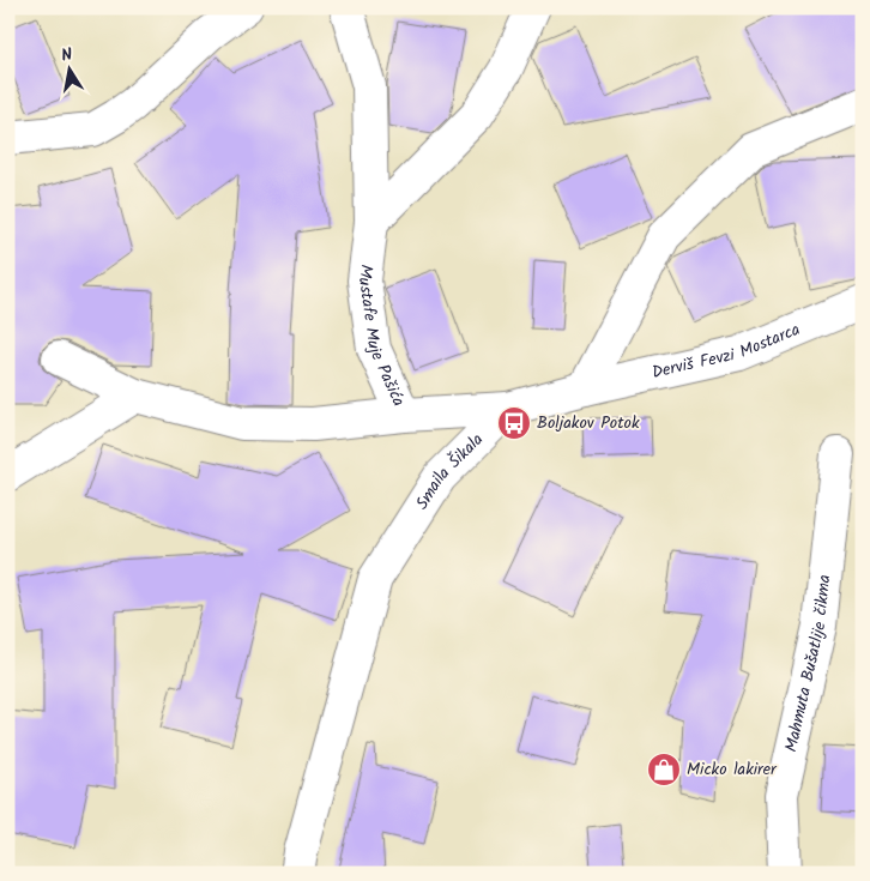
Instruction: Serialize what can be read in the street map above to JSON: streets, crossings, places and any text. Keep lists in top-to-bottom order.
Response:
{
  "streets": {
    "street": [
      "Mustafe Muje Pašića",
      "Derviš Fevzi Mostarca",
      "Smaila Šikala",
      "Mahmuta Bušatlije čikma"
    ]
  },
  "crossings": [
    ["Mustafe Muje Pašića", "Smaila Šikala"]
  ],
  "places": {
    "bus stop": ["Boljakov Potok"],
    "shop": ["Micko lakirer"]
  },
  "north": "top"
}
